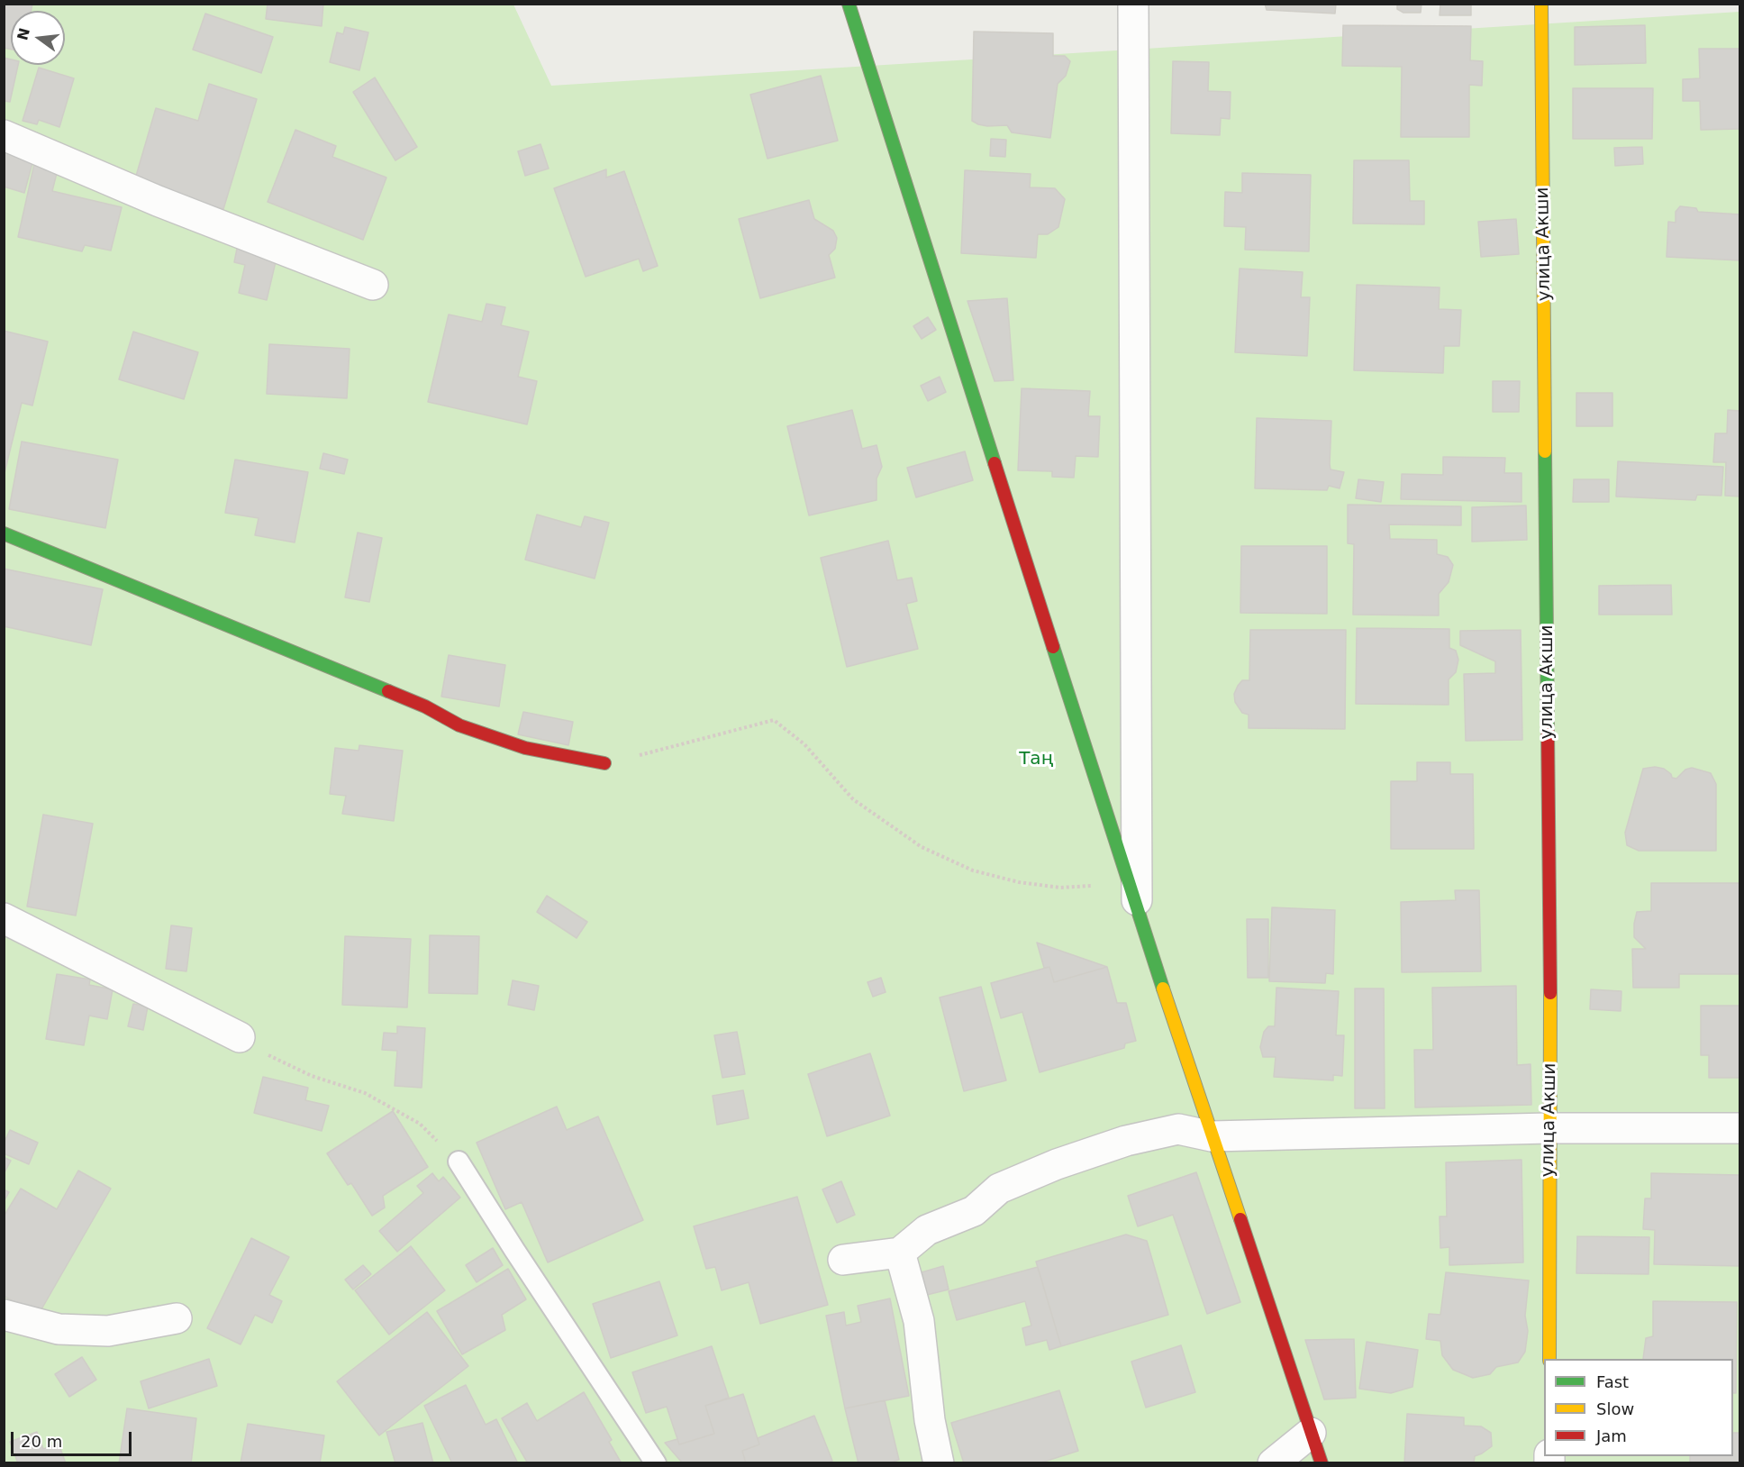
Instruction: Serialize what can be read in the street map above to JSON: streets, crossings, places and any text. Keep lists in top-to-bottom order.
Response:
{
  "streets": {
    "street": ["улица Акши"]
  },
  "parks": ["Таң"],
  "legend": ["Fast", "Slow", "Jam"],
  "scale_bar": "20 m",
  "north": "left"
}
